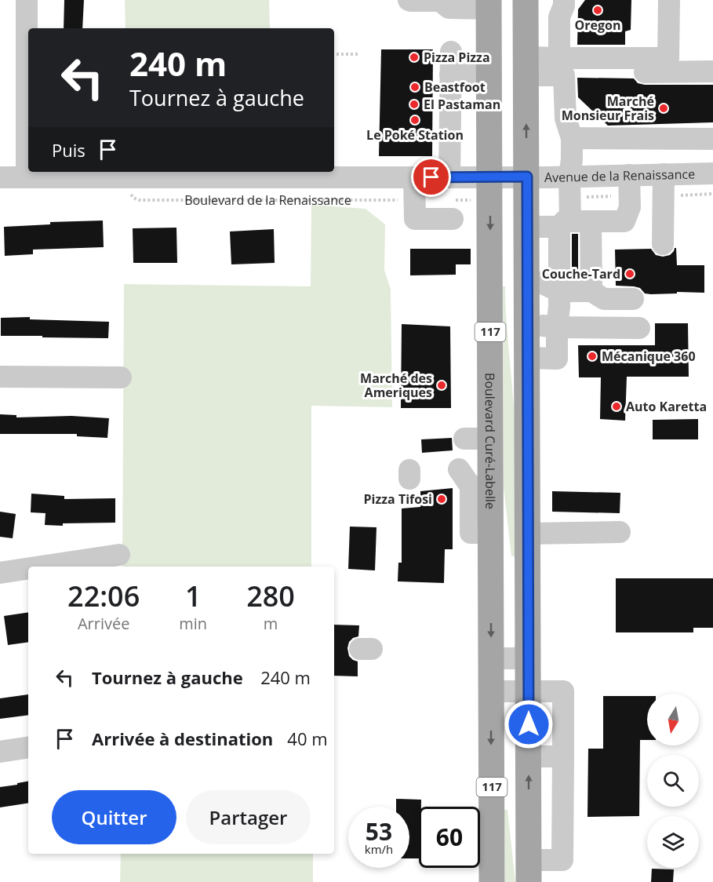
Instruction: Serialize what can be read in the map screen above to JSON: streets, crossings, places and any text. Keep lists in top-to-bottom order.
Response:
{
  "streets": {
    "main road": ["117", "Boulevard Curé-Labelle"],
    "street": ["Avenue de la Renaissance", "Boulevard de la Renaissance"]
  },
  "crossings": [
    ["Avenue de la Renaissance", "Boulevard de la Renaissance"],
    ["Boulevard de la Renaissance", "Boulevard Curé-Labelle"]
  ],
  "places": [
    "Oregon",
    "Pizza Pizza",
    "Beastfoot",
    "El Pastaman",
    "Marché Monsieur Frais",
    "Le Poké Station",
    "Couche-Tard",
    "Mécanique 360",
    "Marché des Ameriques",
    "Auto Karetta",
    "Pizza Tifosi"
  ],
  "north": "bottom",
  "page": {
    "turn": ["240 m", "Tournez à gauche"],
    "then": "Puis",
    "eta": [
      "22:06",
      "Arrivée",
      "1",
      "min",
      "280",
      "m"
    ],
    "list": [
      {
        "name": "Tournez à gauche",
        "value": "240 m"
      },
      {
        "name": "Arrivée à destination",
        "value": "40 m"
      }
    ],
    "buttons": ["Quitter", "Partager"],
    "speed": "53 km/h",
    "limit": "60"
  }
}
